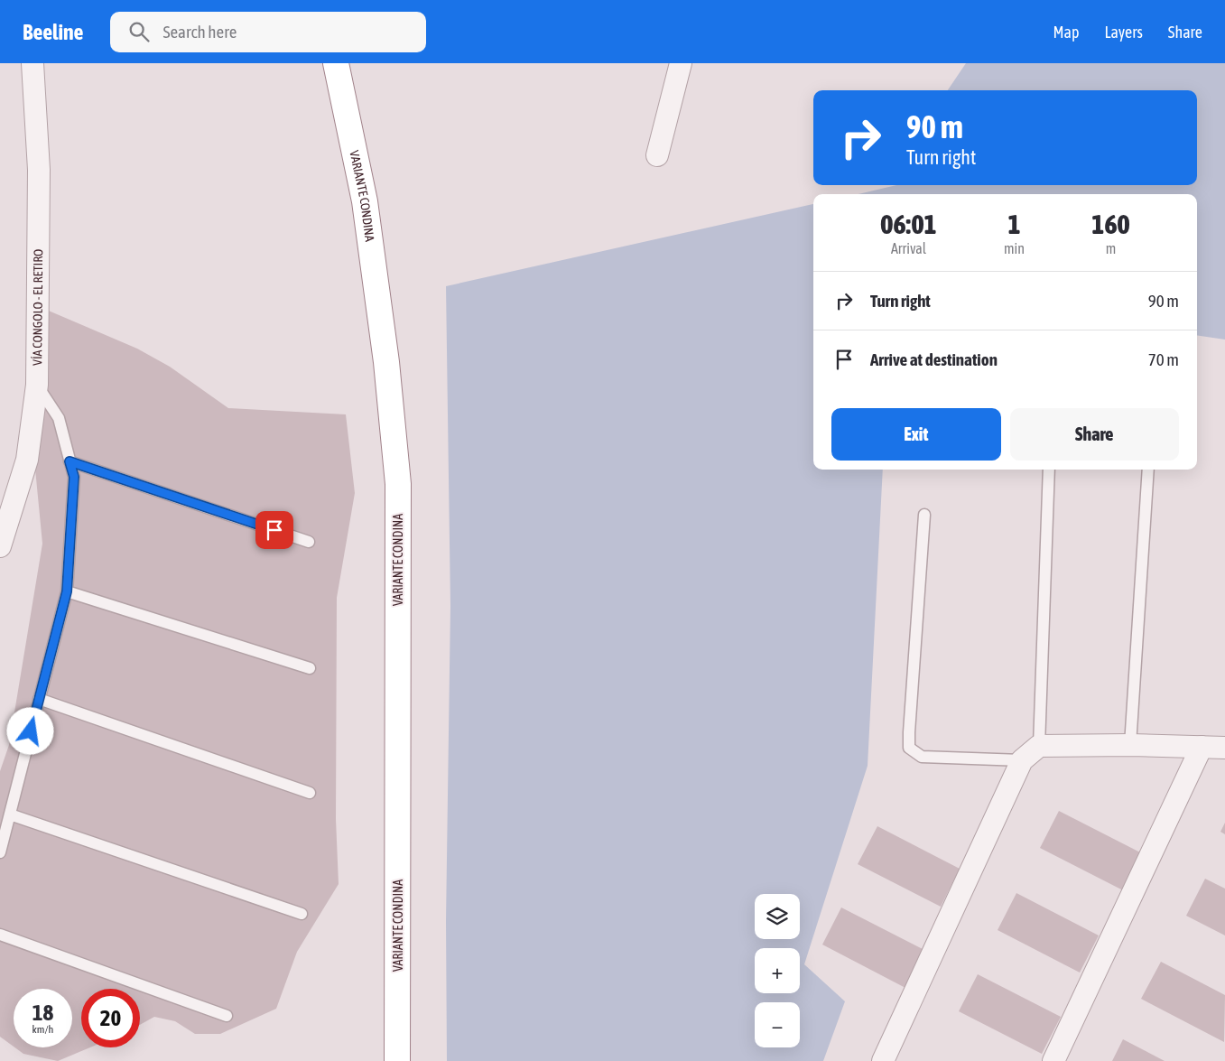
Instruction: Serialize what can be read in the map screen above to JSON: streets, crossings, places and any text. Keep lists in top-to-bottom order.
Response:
{
  "streets": {
    "highway": ["VARIANTE CONDINA"],
    "street": ["VÍA CONGOLO - EL RETIRO"]
  },
  "page": {
    "header": "Beeline",
    "search": "Search here",
    "nav": ["Map", "Layers", "Share"],
    "turn": ["90 m", "Turn right"],
    "eta": [
      "06:01",
      "Arrival",
      "1",
      "min",
      "160",
      "m"
    ],
    "list": [
      {
        "name": "Turn right",
        "value": "90 m"
      },
      {
        "name": "Arrive at destination",
        "value": "70 m"
      }
    ],
    "buttons": ["Exit", "Share"],
    "map_buttons": ["+", "−"],
    "speed": "18 km/h",
    "limit": "20"
  }
}
